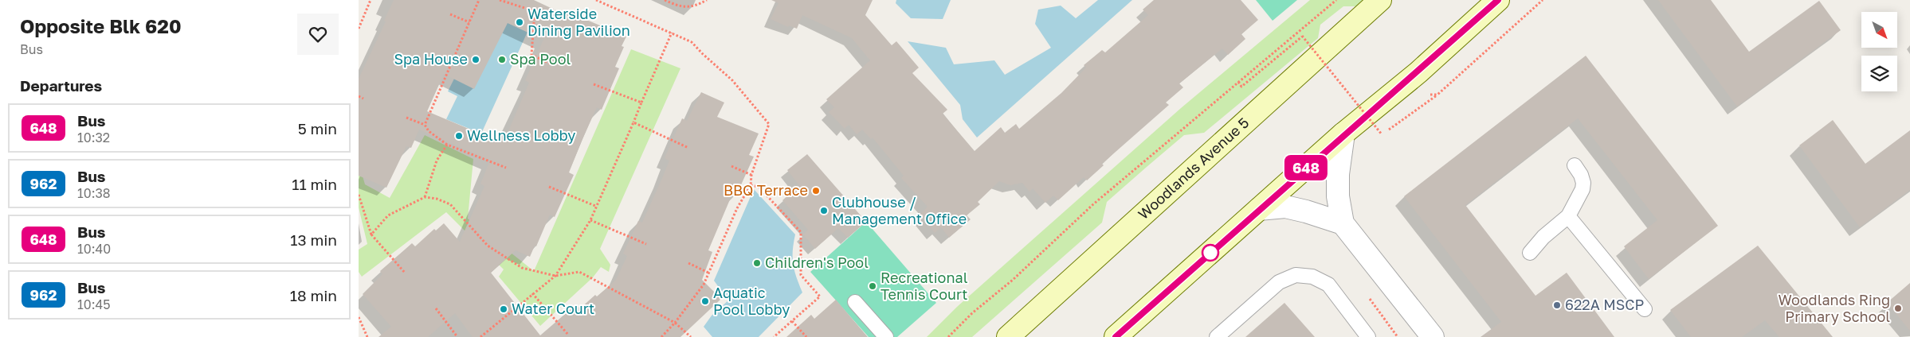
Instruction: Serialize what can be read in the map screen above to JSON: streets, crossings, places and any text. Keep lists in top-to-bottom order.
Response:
{
  "streets": {
    "main road": ["Woodlands Avenue 5"]
  },
  "places": [
    "Waterside Dining Pavilion",
    "Spa House",
    "Spa Pool",
    "Wellness Lobby",
    "BBQ Terrace",
    "Clubhouse / Management Office",
    "Children's Pool",
    "Recreational Tennis Court",
    "Aquatic Pool Lobby",
    "622A MSCP",
    "Woodlands Ring Primary School",
    "Water Court"
  ],
  "lines": ["bus line 648"],
  "north": "bottom right",
  "page": {
    "heading": [
      ["Opposite Blk 620", "Bus"],
      "Departures"
    ],
    "on_map": "648",
    "list": [
      {
        "mark": "648",
        "name": "Bus",
        "note": "10:32",
        "value": "5 min"
      },
      {
        "mark": "962",
        "name": "Bus",
        "note": "10:38",
        "value": "11 min"
      },
      {
        "mark": "648",
        "name": "Bus",
        "note": "10:40",
        "value": "13 min"
      },
      {
        "mark": "962",
        "name": "Bus",
        "note": "10:45",
        "value": "18 min"
      }
    ]
  }
}
